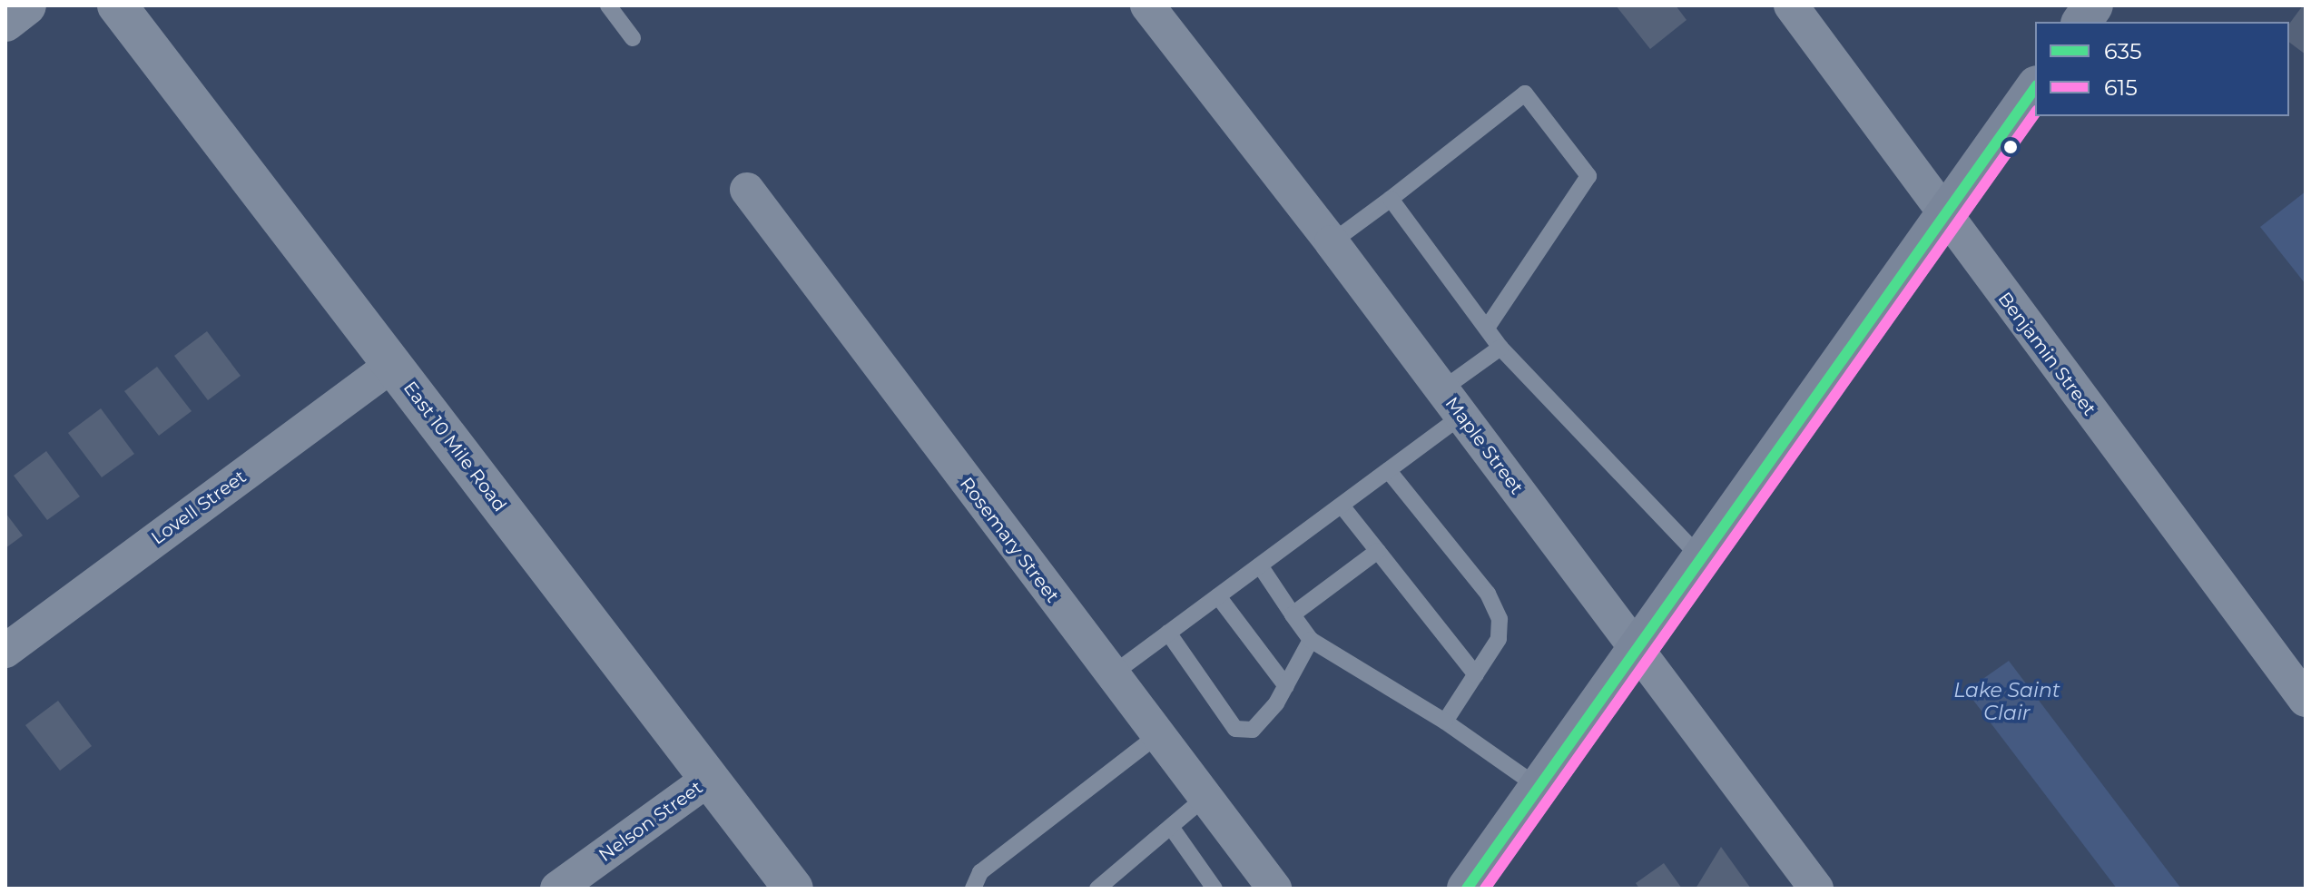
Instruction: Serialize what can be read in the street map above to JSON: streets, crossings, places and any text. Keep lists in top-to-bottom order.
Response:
{
  "streets": {
    "street": [
      "Benjamin Street",
      "Maple Street",
      "East 10 Mile Road",
      "Lovell Street",
      "Rosemary Street",
      "Nelson Street"
    ]
  },
  "crossings": [
    ["East 10 Mile Road", "Lovell Street"],
    ["East 10 Mile Road", "Nelson Street"]
  ],
  "water": ["Lake Saint Clair"],
  "lines": ["transit line 635", "transit line 615"],
  "legend": ["635", "615"]
}
